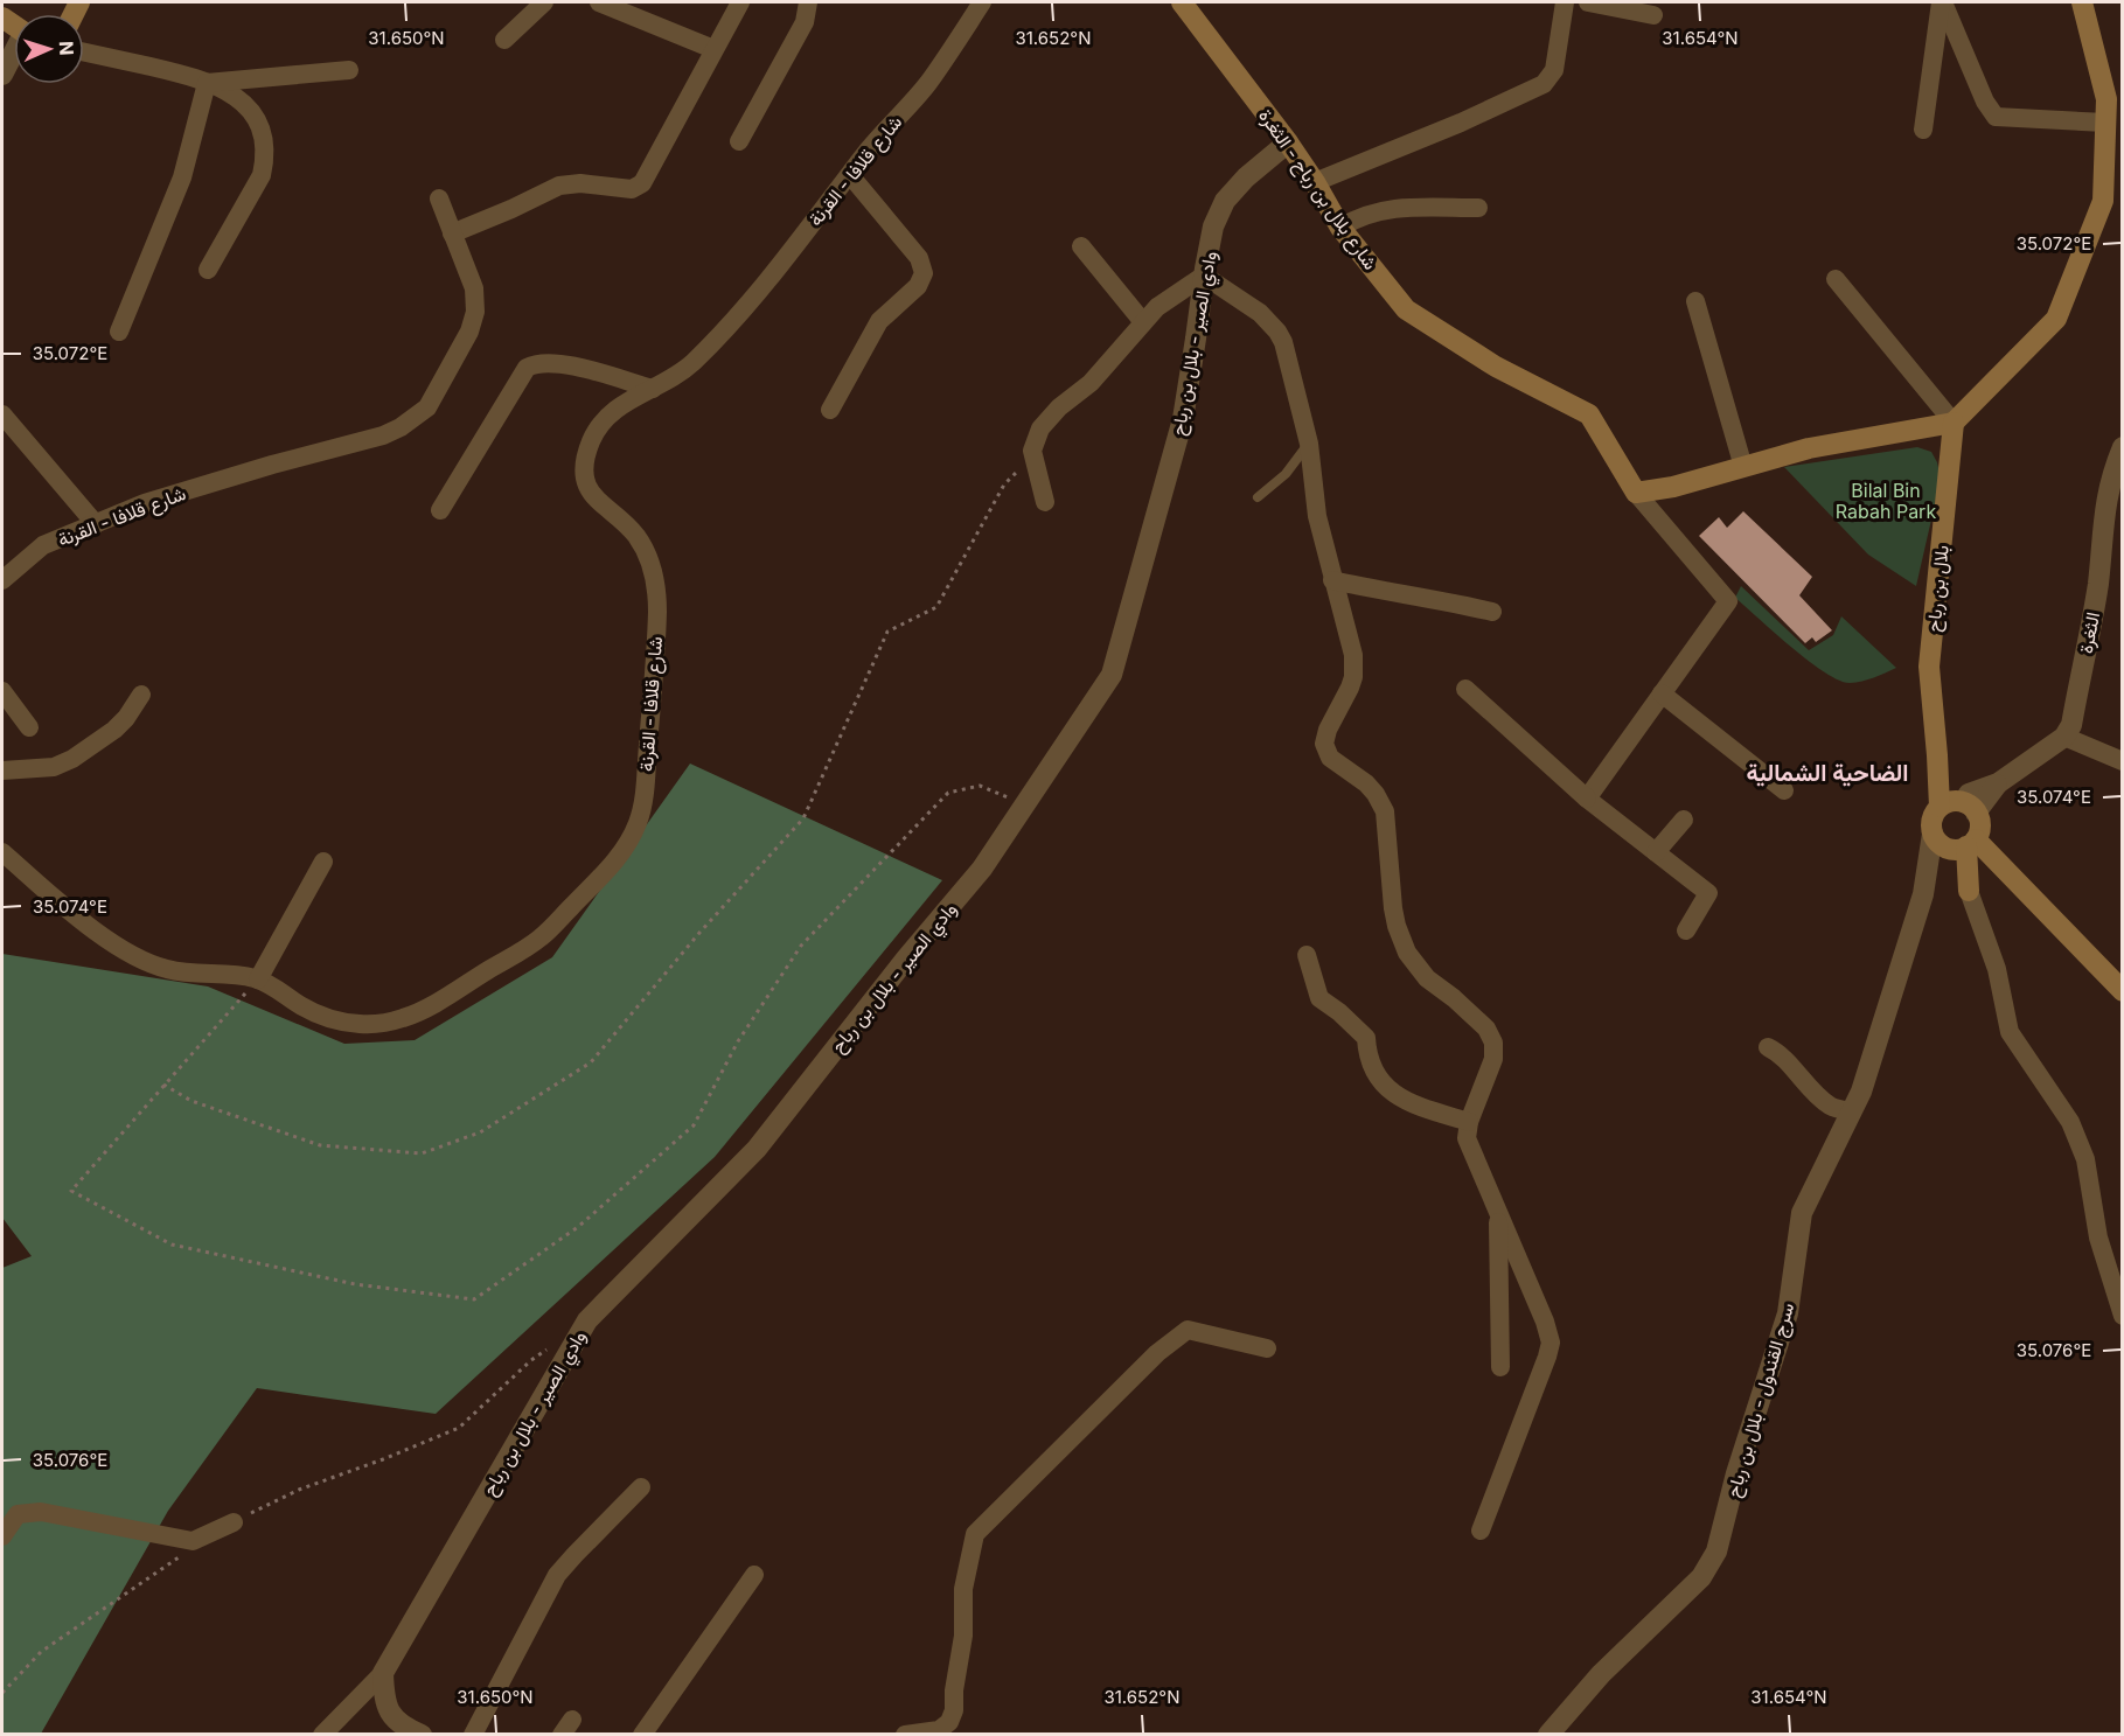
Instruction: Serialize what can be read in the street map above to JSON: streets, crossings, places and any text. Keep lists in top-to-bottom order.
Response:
{
  "streets": {
    "main road": ["شارع بلال بن رباح - الثغرة", "بلال بن رباح"],
    "street": [
      "شارع قلافا - القرنة",
      "وادي الصير - بلال بن رباح",
      "الثغرة",
      "سرج القندول - بلال بن رباح"
    ]
  },
  "crossings": [
    ["شارع بلال بن رباح - الثغرة", "وادي الصير - بلال بن رباح"]
  ],
  "districts": ["الضاحية الشمالية"],
  "parks": ["Bilal Bin Rabah Park"],
  "north": "right",
  "coordinates": [
    "31.650°N",
    "31.652°N",
    "31.654°N",
    "35.072°E",
    "35.074°E",
    "35.076°E"
  ]
}
